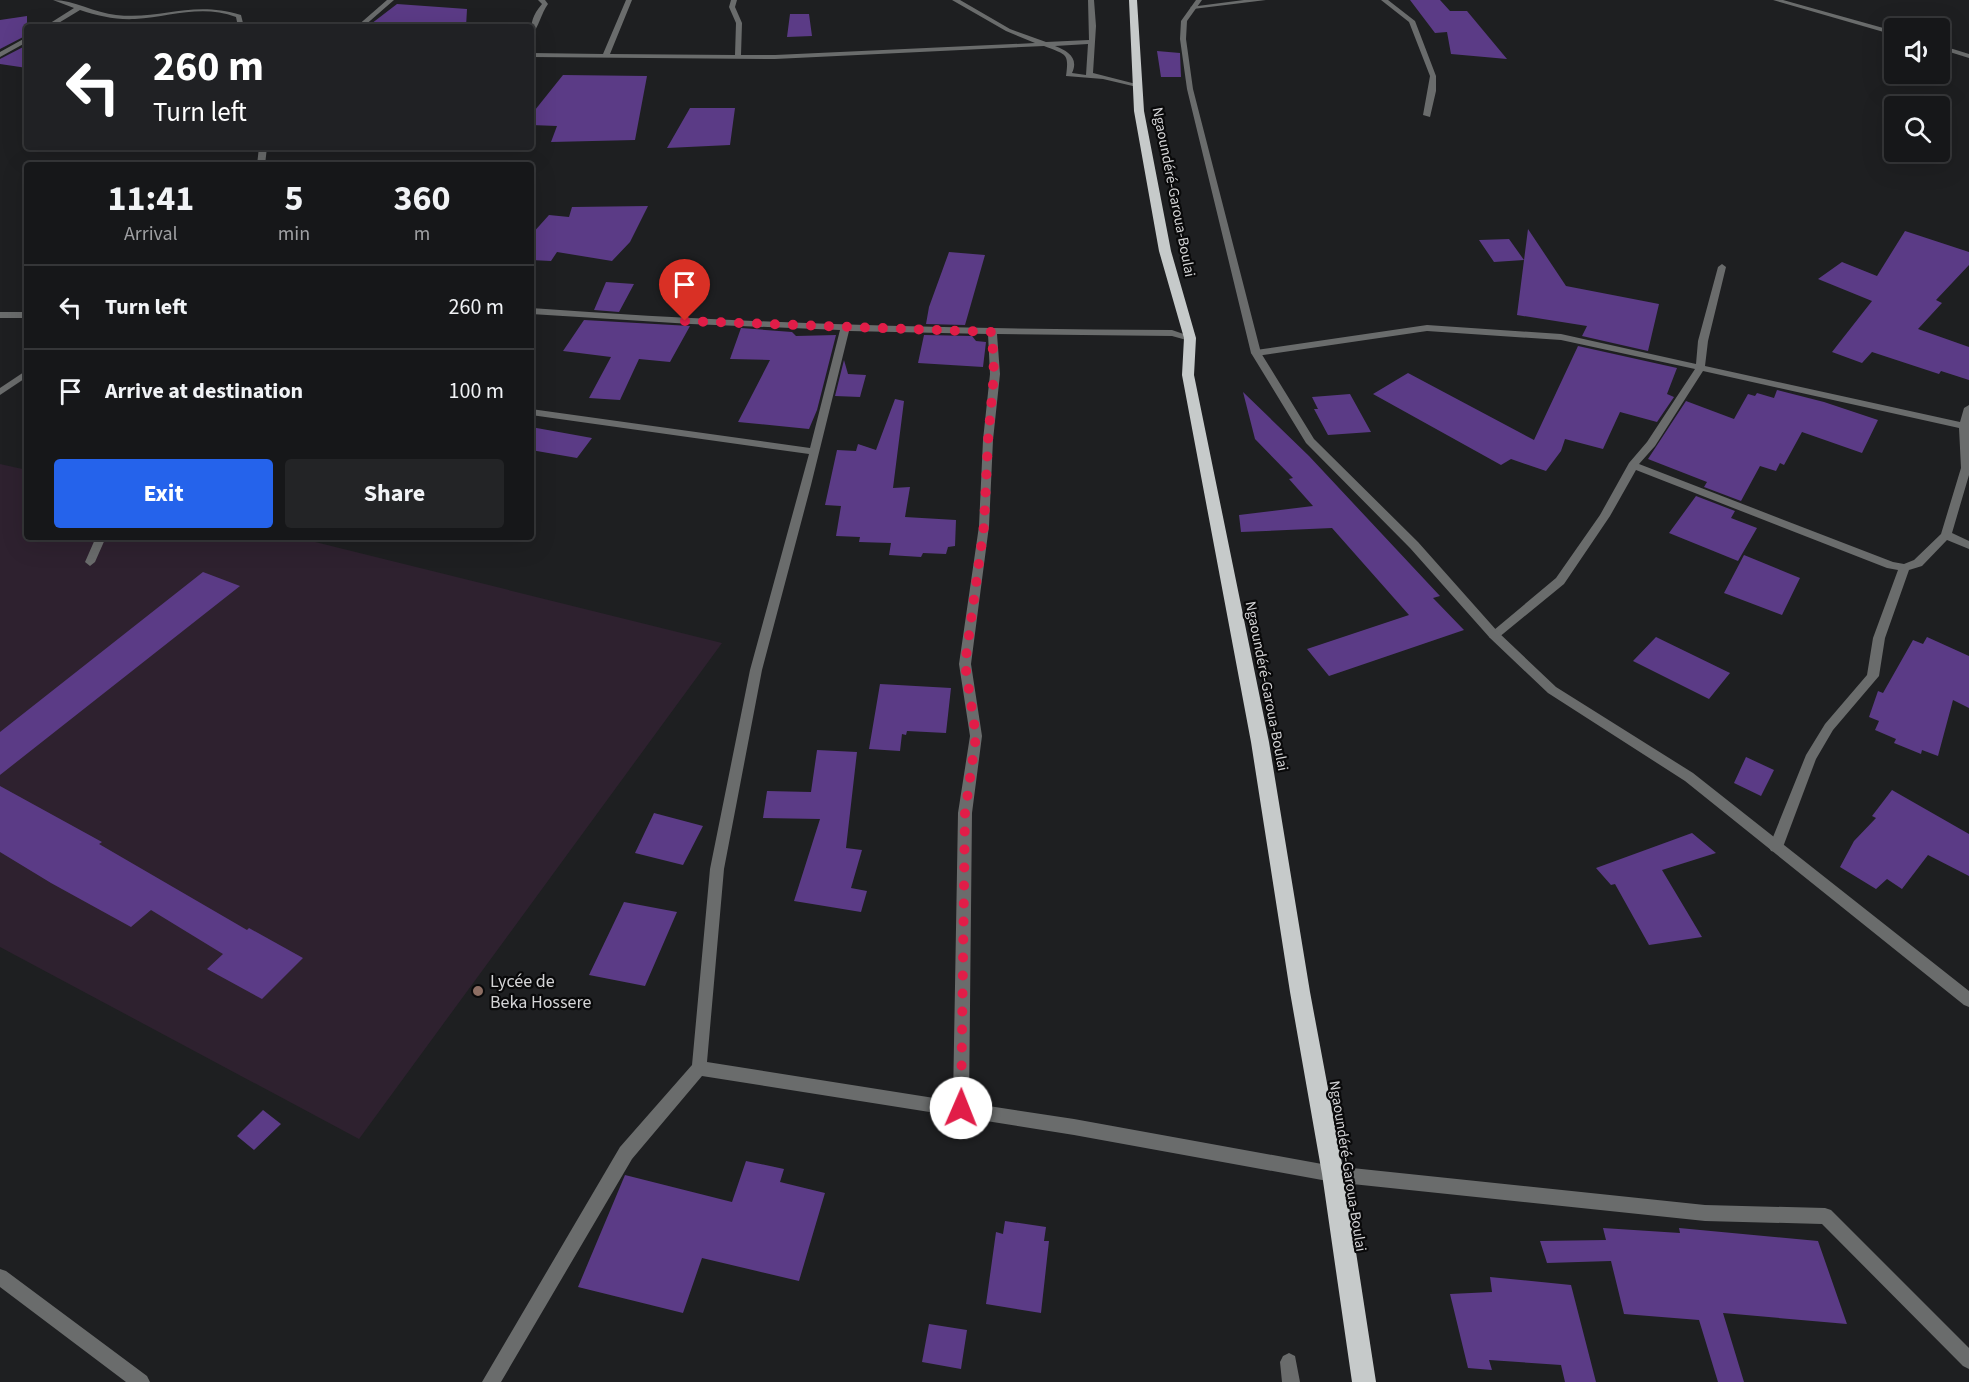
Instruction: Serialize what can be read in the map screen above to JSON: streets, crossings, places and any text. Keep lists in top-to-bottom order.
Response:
{
  "streets": {
    "highway": ["Ngaoundéré-Garoua-Boulai"]
  },
  "places": ["Lycée de Beka Hossere"],
  "page": {
    "turn": ["260 m", "Turn left"],
    "eta": [
      "11:41",
      "Arrival",
      "5",
      "min",
      "360",
      "m"
    ],
    "list": [
      {
        "name": "Turn left",
        "value": "260 m"
      },
      {
        "name": "Arrive at destination",
        "value": "100 m"
      }
    ],
    "buttons": ["Exit", "Share"]
  }
}
